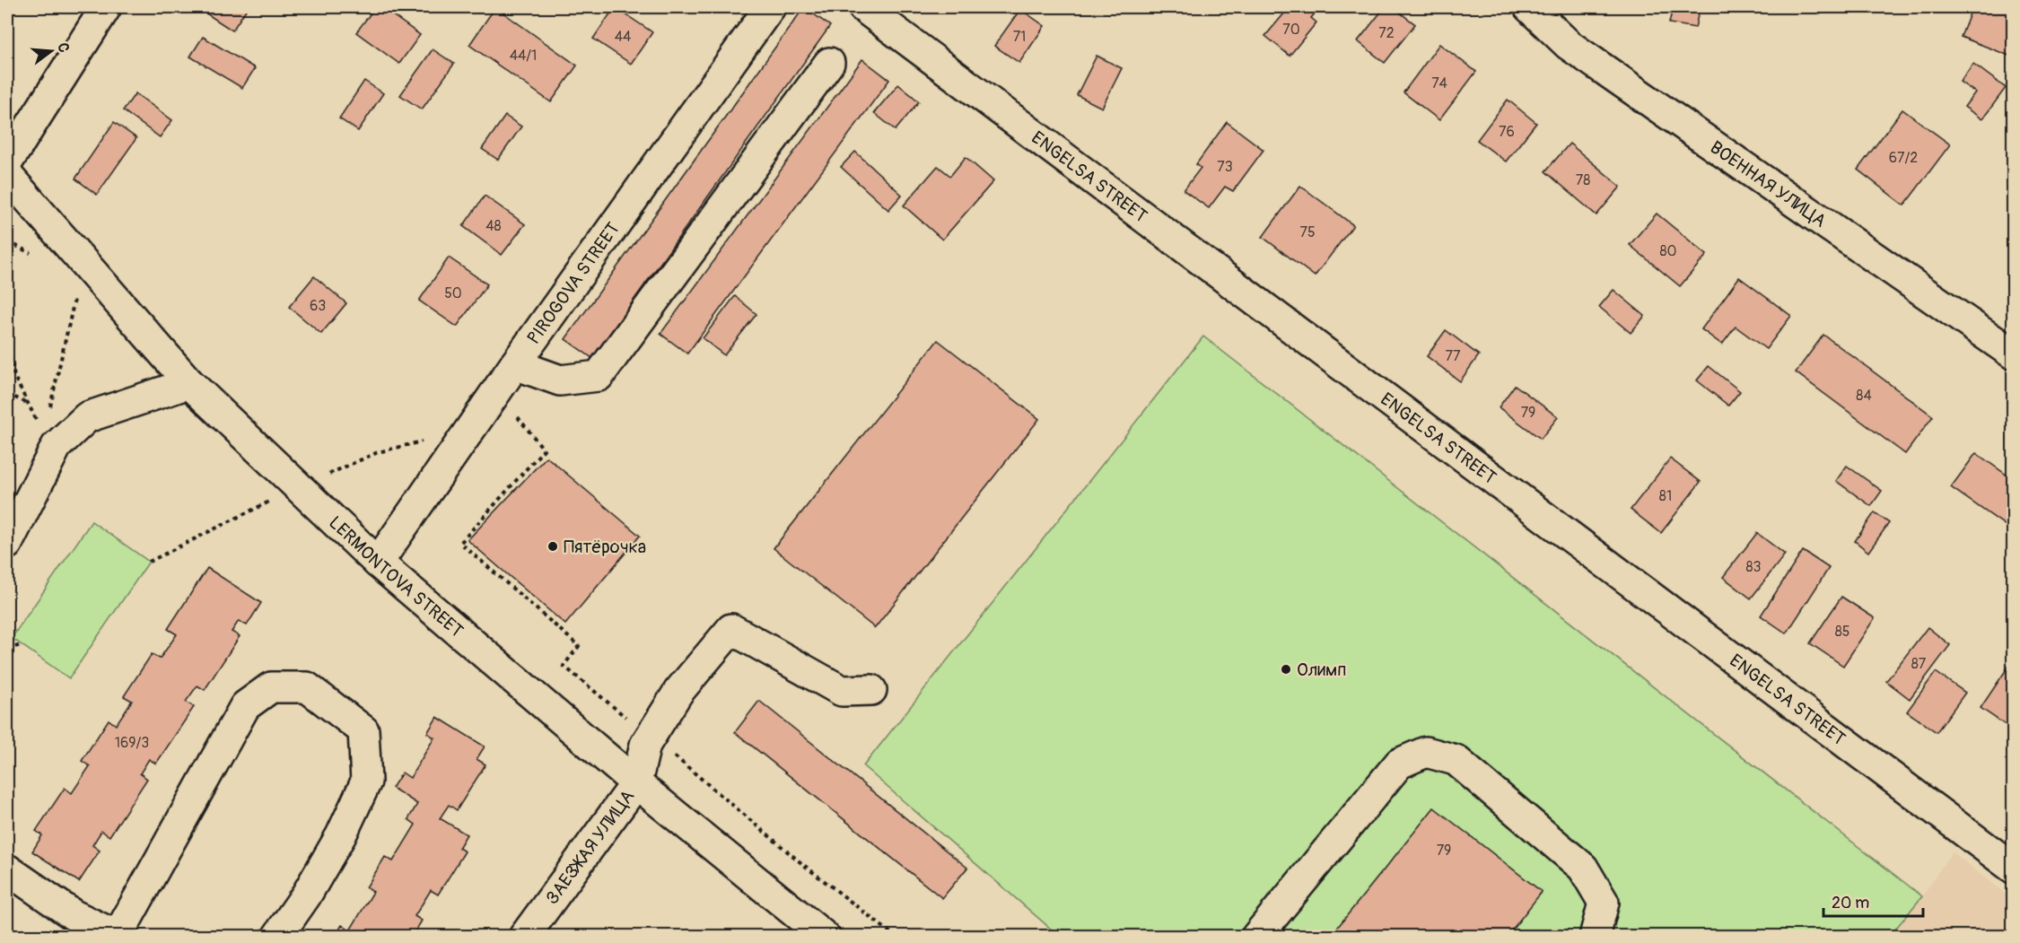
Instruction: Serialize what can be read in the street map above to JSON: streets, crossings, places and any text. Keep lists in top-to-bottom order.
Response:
{
  "streets": {
    "street": [
      "ENGELSA STREET",
      "ВОЕННАЯ УЛИЦА",
      "PIROGOVA STREET",
      "LERMONTOVA STREET",
      "ЗАЕЗЖАЯ УЛИЦА"
    ]
  },
  "crossings": [
    ["PIROGOVA STREET", "LERMONTOVA STREET"],
    ["LERMONTOVA STREET", "ЗАЕЗЖАЯ УЛИЦА"]
  ],
  "places": ["Пятёрочка", "Олимп"],
  "house_numbers": [
    "70",
    "72",
    "44",
    "71",
    "44/1",
    "74",
    "76",
    "67/2",
    "73",
    "78",
    "48",
    "75",
    "80",
    "50",
    "63",
    "77",
    "84",
    "79",
    "81",
    "83",
    "85",
    "87",
    "169/3",
    "79"
  ],
  "scale_bar": "20 m",
  "north": "right"
}
